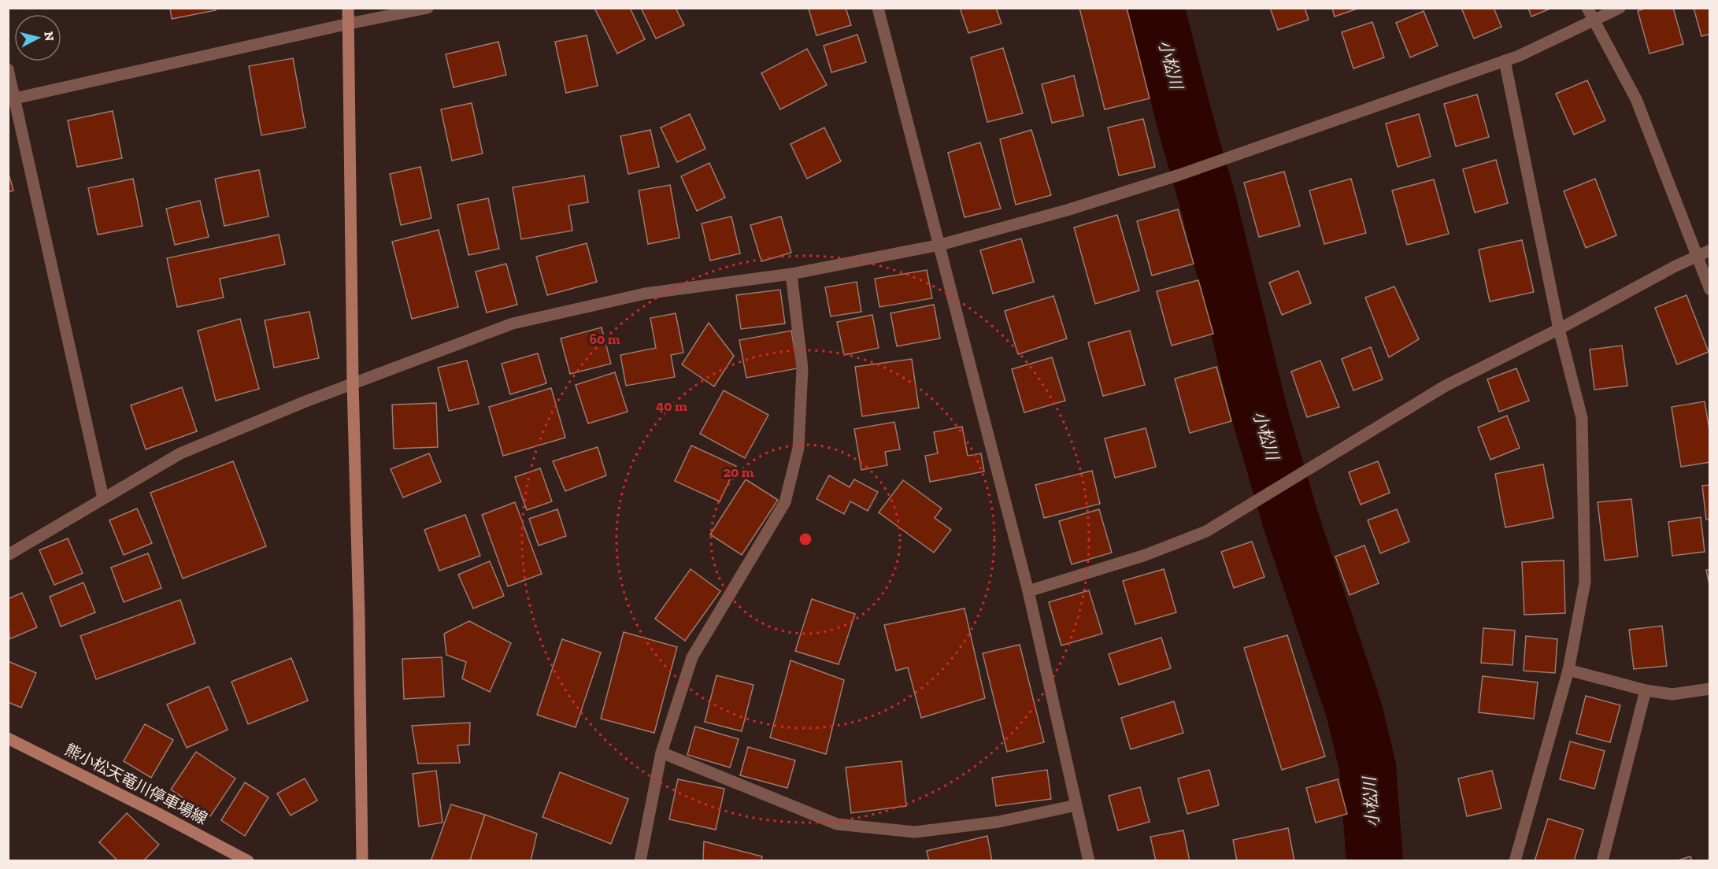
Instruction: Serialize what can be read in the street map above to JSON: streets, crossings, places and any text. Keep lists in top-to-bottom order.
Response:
{
  "streets": {
    "street": ["熊小松天竜川停車場線"]
  },
  "water": ["小松川"],
  "north": "right",
  "rings": ["60 m", "40 m", "20 m"]
}
